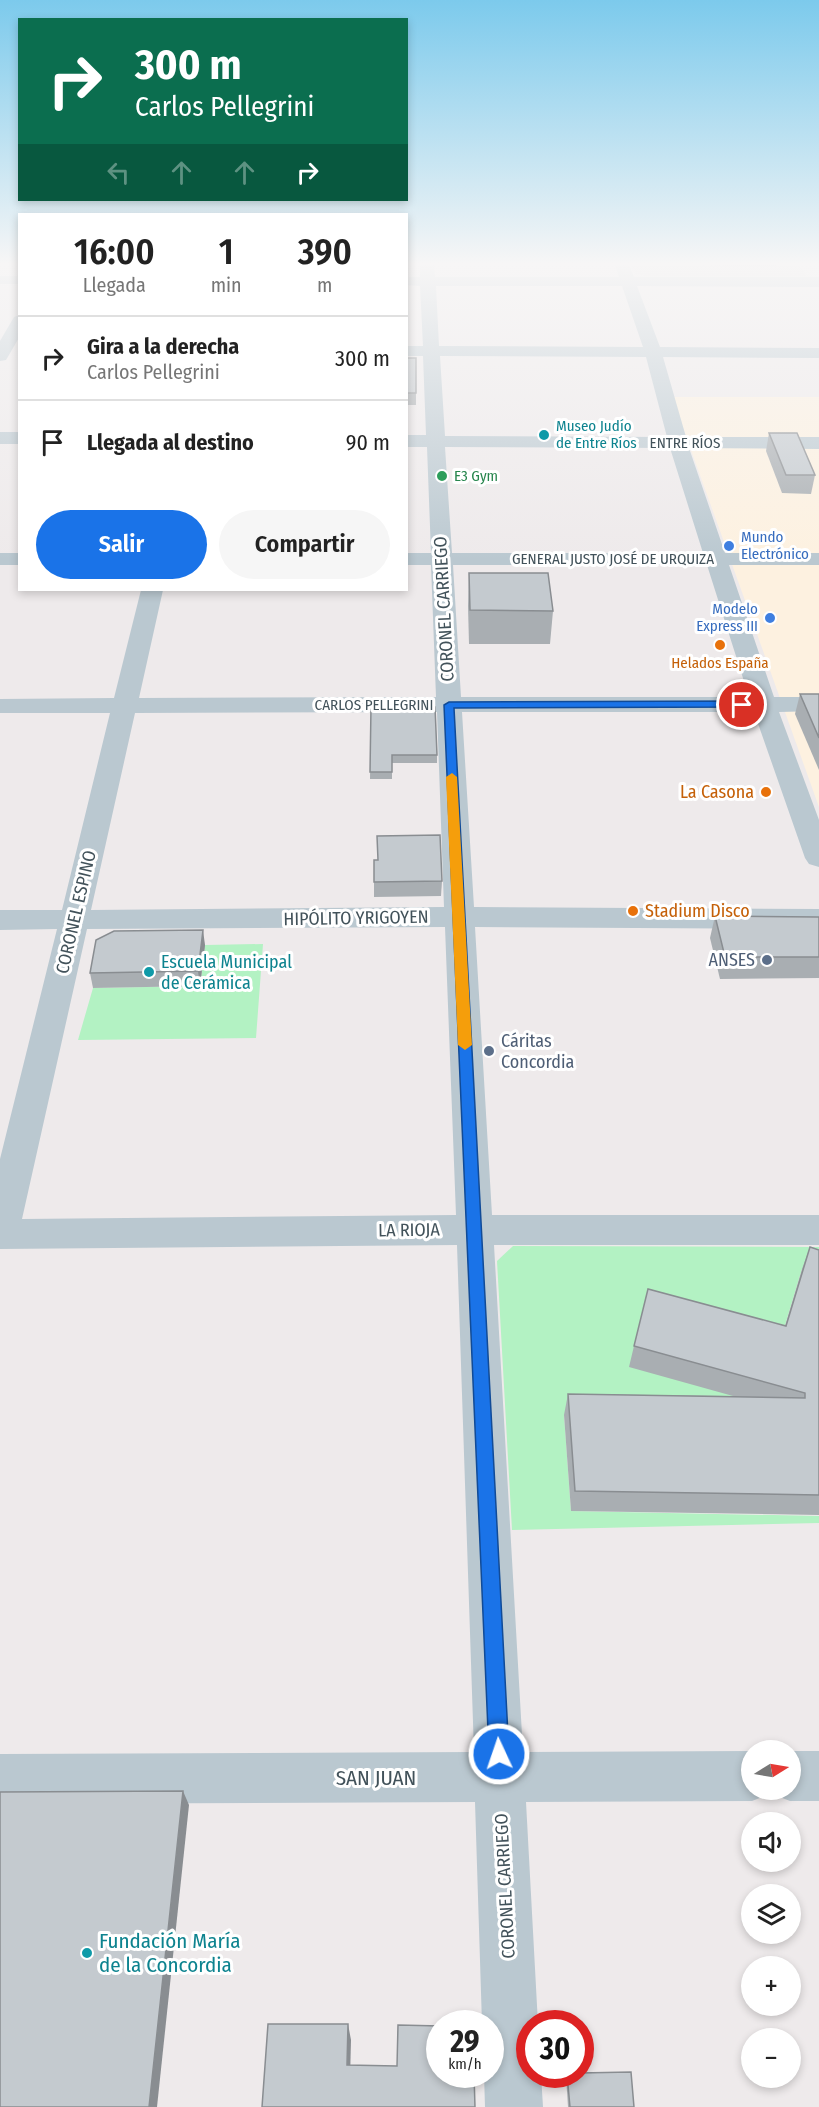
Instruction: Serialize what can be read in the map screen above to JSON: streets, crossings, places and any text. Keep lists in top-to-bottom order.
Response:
{
  "streets": {
    "street": [
      "ENTRE RÍOS",
      "GENERAL JUSTO JOSÉ DE URQUIZA",
      "CORONEL CARRIEGO",
      "CARLOS PELLEGRINI",
      "CORONEL ESPINO",
      "HIPÓLITO YRIGOYEN",
      "LA RIOJA",
      "SAN JUAN"
    ]
  },
  "crossings": [
    ["ENTRE RÍOS", "CORONEL CARRIEGO"],
    ["GENERAL JUSTO JOSÉ DE URQUIZA", "CORONEL CARRIEGO"],
    ["CORONEL CARRIEGO", "CARLOS PELLEGRINI"],
    ["CORONEL CARRIEGO", "HIPÓLITO YRIGOYEN"],
    ["CORONEL CARRIEGO", "LA RIOJA"],
    ["CORONEL CARRIEGO", "SAN JUAN"],
    ["CARLOS PELLEGRINI", "CORONEL ESPINO"],
    ["CORONEL ESPINO", "HIPÓLITO YRIGOYEN"],
    ["CORONEL ESPINO", "LA RIOJA"]
  ],
  "places": [
    "Museo Judío de Entre Ríos",
    "E3 Gym",
    "Mundo Electrónico",
    "Modelo Express III",
    "Helados España",
    "La Casona",
    "Stadium Disco",
    "ANSES",
    "Escuela Municipal de Cerámica",
    "Cáritas Concordia",
    "Fundación María de la Concordia"
  ],
  "north": "right",
  "page": {
    "turn": ["300 m", "Carlos Pellegrini"],
    "eta": [
      "16:00",
      "Llegada",
      "1",
      "min",
      "390",
      "m"
    ],
    "list": [
      {
        "name": "Gira a la derecha",
        "note": "Carlos Pellegrini",
        "value": "300 m"
      },
      {
        "name": "Llegada al destino",
        "value": "90 m"
      }
    ],
    "buttons": ["Salir", "Compartir"],
    "map_buttons": ["+", "−"],
    "speed": "29 km/h",
    "limit": "30"
  }
}
